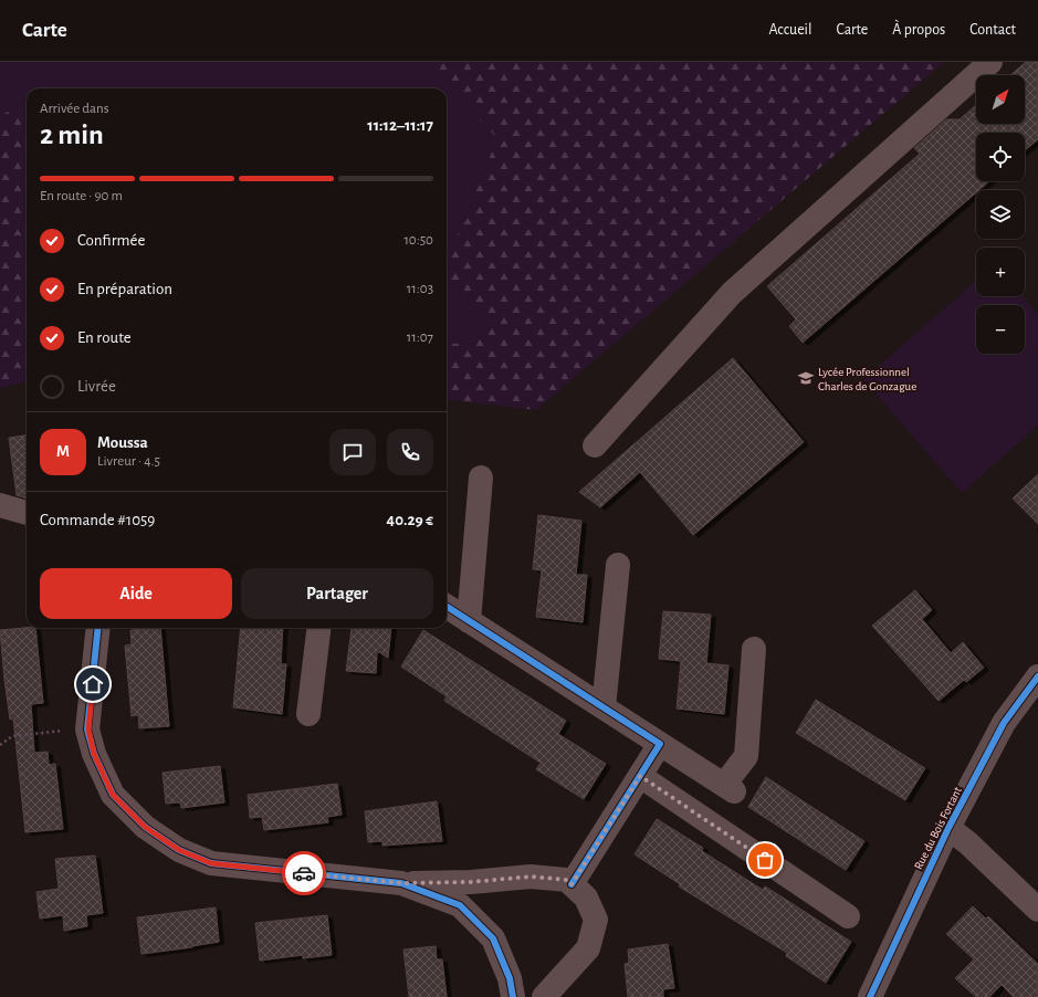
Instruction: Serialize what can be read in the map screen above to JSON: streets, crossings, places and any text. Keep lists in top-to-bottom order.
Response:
{
  "streets": {
    "street": ["Rue du Bois Fortant"]
  },
  "places": {
    "school or university": ["Lycée Professionnel Charles de Gonzague"]
  },
  "north": "top right",
  "page": {
    "header": "Carte",
    "nav": [
      "Accueil",
      "Carte",
      "À propos",
      "Contact"
    ],
    "map_buttons": ["+", "−"],
    "heading": ["2 min", "Arrivée dans", "11:12–11:17"],
    "panel": [
      "Moussa",
      "Livreur · 4.5",
      "Commande #1059",
      "40.29 €"
    ],
    "bar": "En route · 90 m",
    "list": [
      ["Confirmée", "10:50"],
      ["En préparation", "11:03"],
      ["En route", "11:07"],
      "Livrée"
    ],
    "round": "M",
    "buttons": ["Aide", "Partager"]
  }
}
